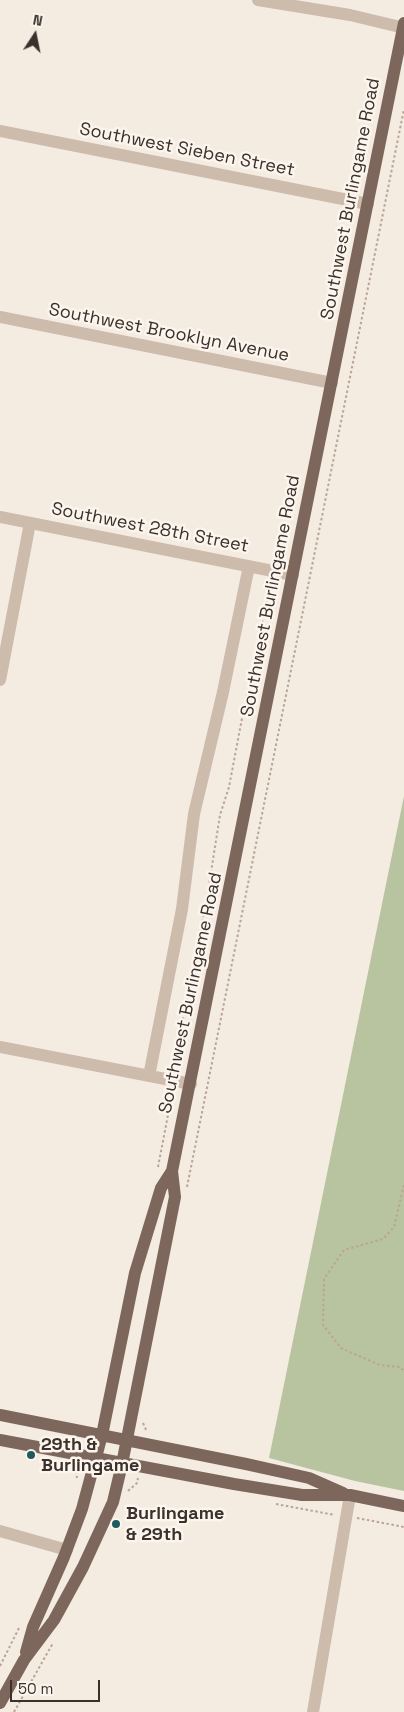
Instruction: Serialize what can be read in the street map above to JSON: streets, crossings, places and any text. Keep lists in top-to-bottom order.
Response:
{
  "streets": {
    "main road": ["Southwest Burlingame Road"],
    "street": ["Southwest Sieben Street", "Southwest Brooklyn Avenue", "Southwest 28th Street"]
  },
  "crossings": [
    ["Southwest Sieben Street", "Southwest Burlingame Road"],
    ["Southwest Burlingame Road", "Southwest Brooklyn Avenue"],
    ["Southwest Burlingame Road", "Southwest 28th Street"]
  ],
  "places": ["29th & Burlingame", "Burlingame & 29th"],
  "scale_bar": "50 m",
  "north": "top"
}
